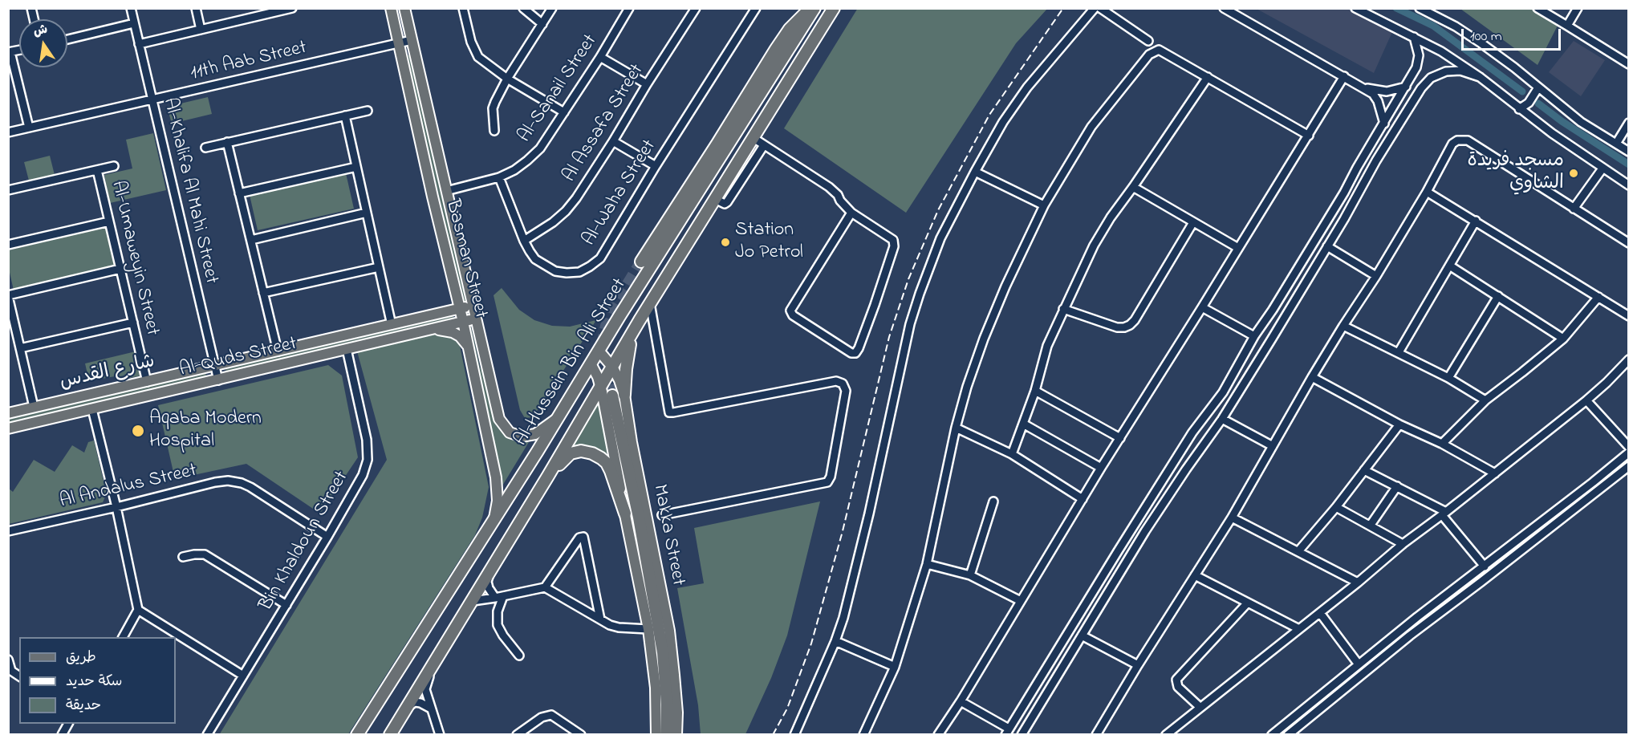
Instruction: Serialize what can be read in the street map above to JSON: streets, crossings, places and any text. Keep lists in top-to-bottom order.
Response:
{
  "streets": {
    "highway": ["Al-Hussein Bin Ali Street"],
    "main road": [
      "Basman Street",
      "Al-Quds Street",
      "شارع القدس",
      "Makka Street"
    ],
    "street": [
      "11th Aab Street",
      "Al-Sanail Street",
      "Al Assafa Street",
      "Al-Khalifa Al Mahi Street",
      "Al-Waha Street",
      "Al-Umaweyin Street",
      "Al Andalus Street",
      "Bin Khaldoun Street"
    ]
  },
  "crossings": [
    ["11th Aab Street", "Al-Khalifa Al Mahi Street"],
    ["11th Aab Street", "Basman Street"],
    ["Al-Sanail Street", "Al-Waha Street"],
    ["Al-Sanail Street", "Basman Street"],
    ["Al Assafa Street", "Al-Waha Street"],
    ["Al-Khalifa Al Mahi Street", "Al-Quds Street"],
    ["Al-Khalifa Al Mahi Street", "شارع القدس"],
    ["Al-Umaweyin Street", "شارع القدس"],
    ["Basman Street", "Al-Quds Street"],
    ["Basman Street", "Al-Hussein Bin Ali Street"],
    ["Al-Quds Street", "شارع القدس"],
    ["Al-Quds Street", "Bin Khaldoun Street"],
    ["Al-Hussein Bin Ali Street", "Makka Street"],
    ["Al Andalus Street", "Bin Khaldoun Street"]
  ],
  "places": ["مسجد فريدة الشاوي", "Station Jo Petrol", "Aqaba Modern Hospital"],
  "legend": ["طريق", "سكة حديد", "حديقة"],
  "scale_bar": "100 m",
  "north": "top"
}
